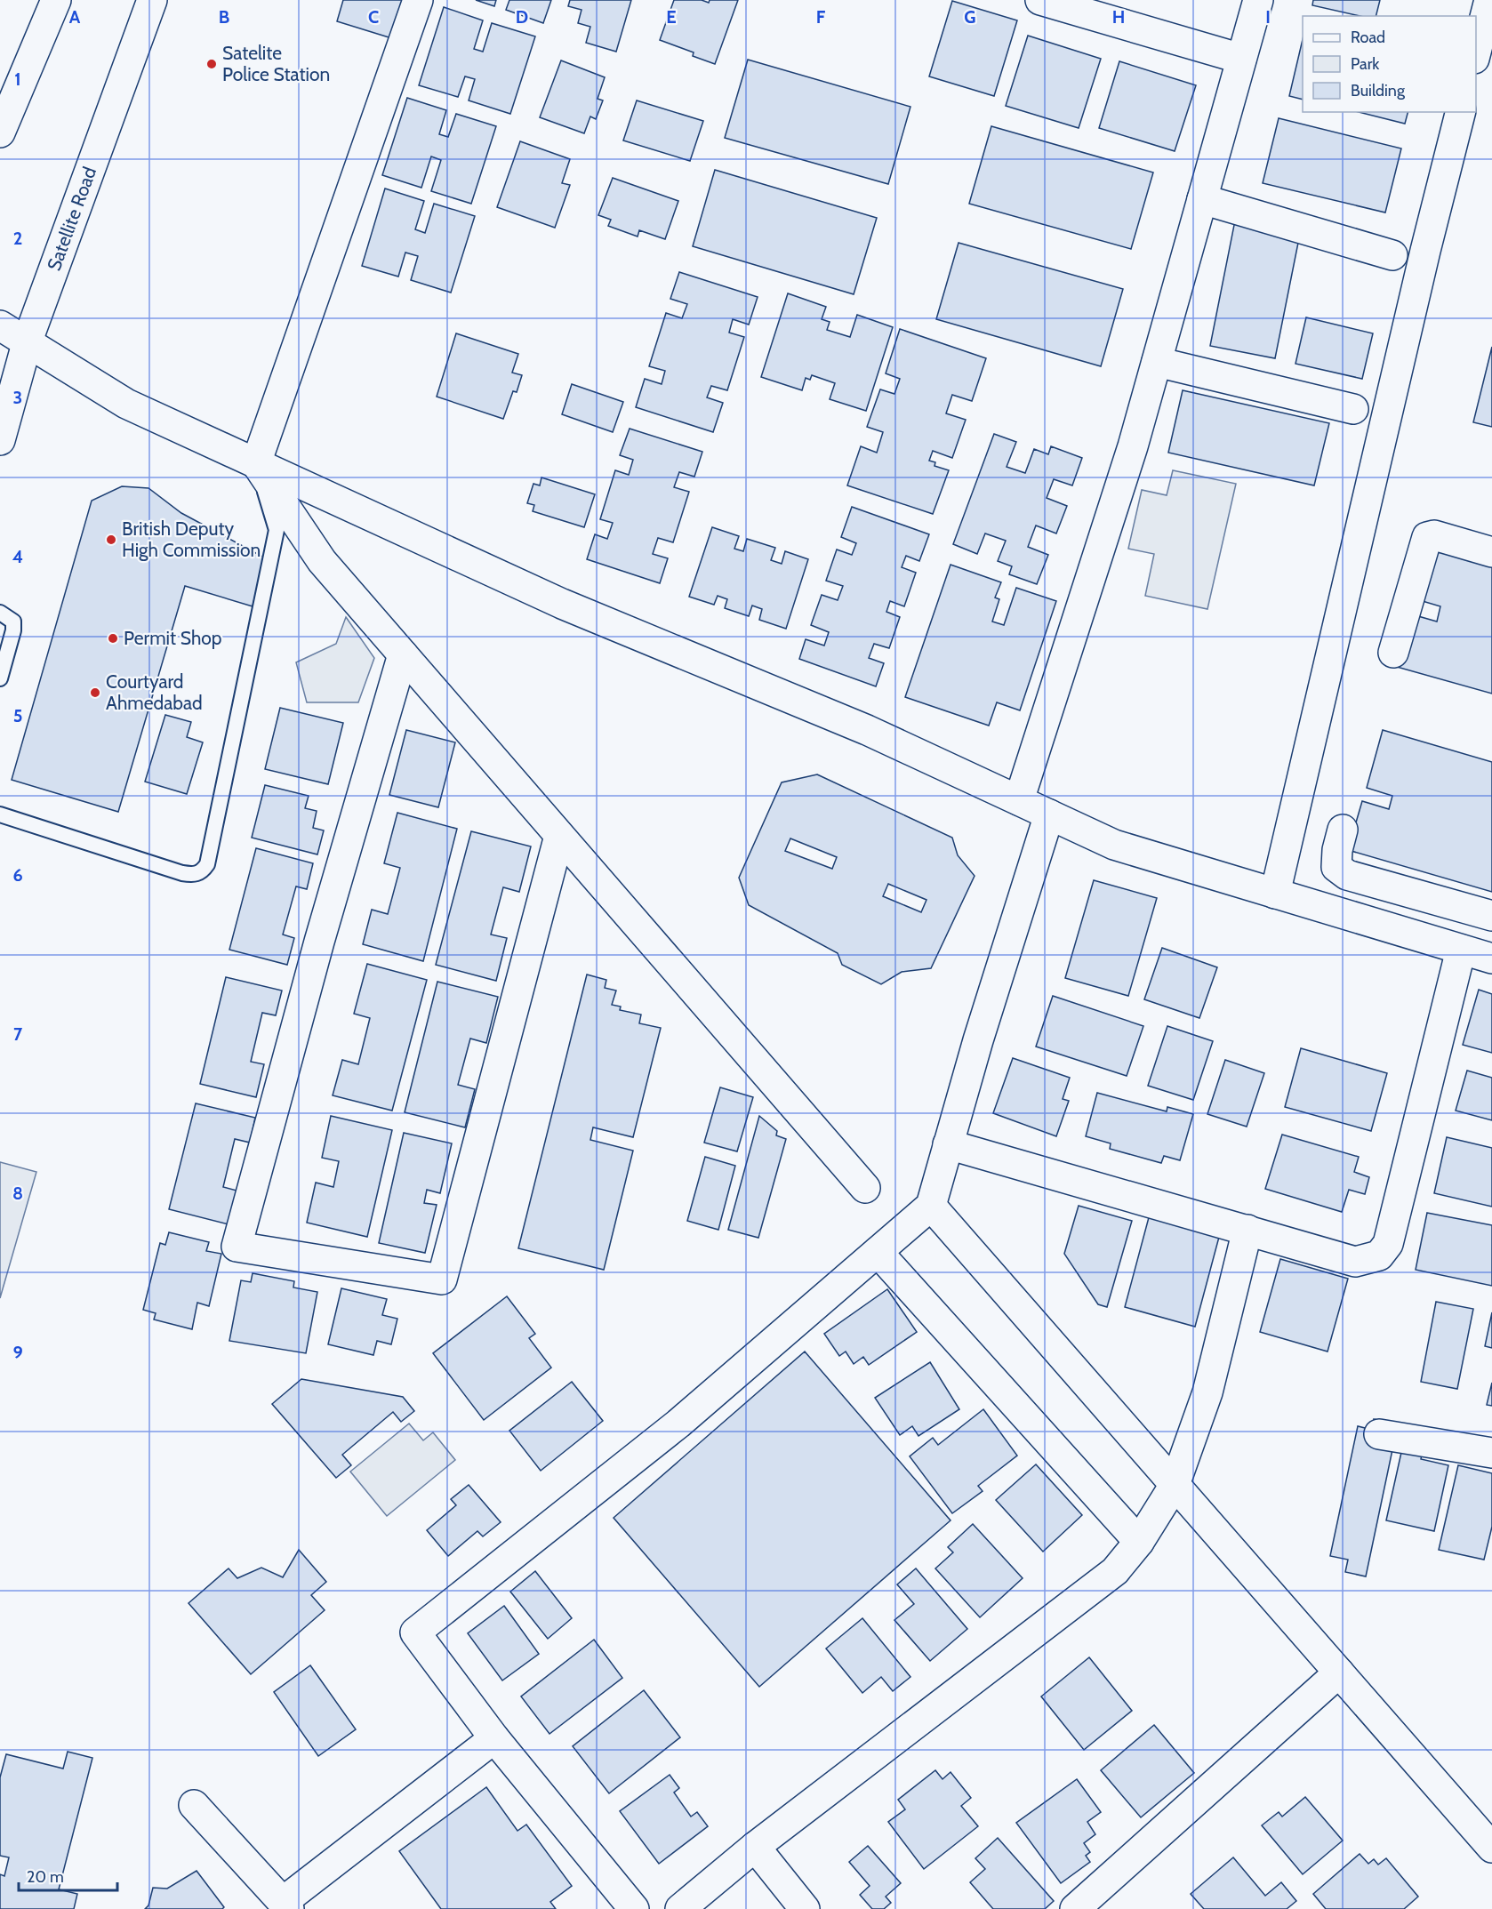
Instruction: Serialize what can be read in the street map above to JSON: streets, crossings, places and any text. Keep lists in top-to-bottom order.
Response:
{
  "streets": {
    "street": ["Satellite Road"]
  },
  "places": [
    "Satelite Police Station",
    "British Deputy High Commission",
    "Permit Shop",
    "Courtyard Ahmedabad"
  ],
  "legend": ["Road", "Park", "Building"],
  "scale_bar": "20 m",
  "grid": {
    "columns": [
      "A",
      "B",
      "C",
      "D",
      "E",
      "F",
      "G",
      "H",
      "I"
    ],
    "rows": [
      "1",
      "2",
      "3",
      "4",
      "5",
      "6",
      "7",
      "8",
      "9"
    ]
  }
}
